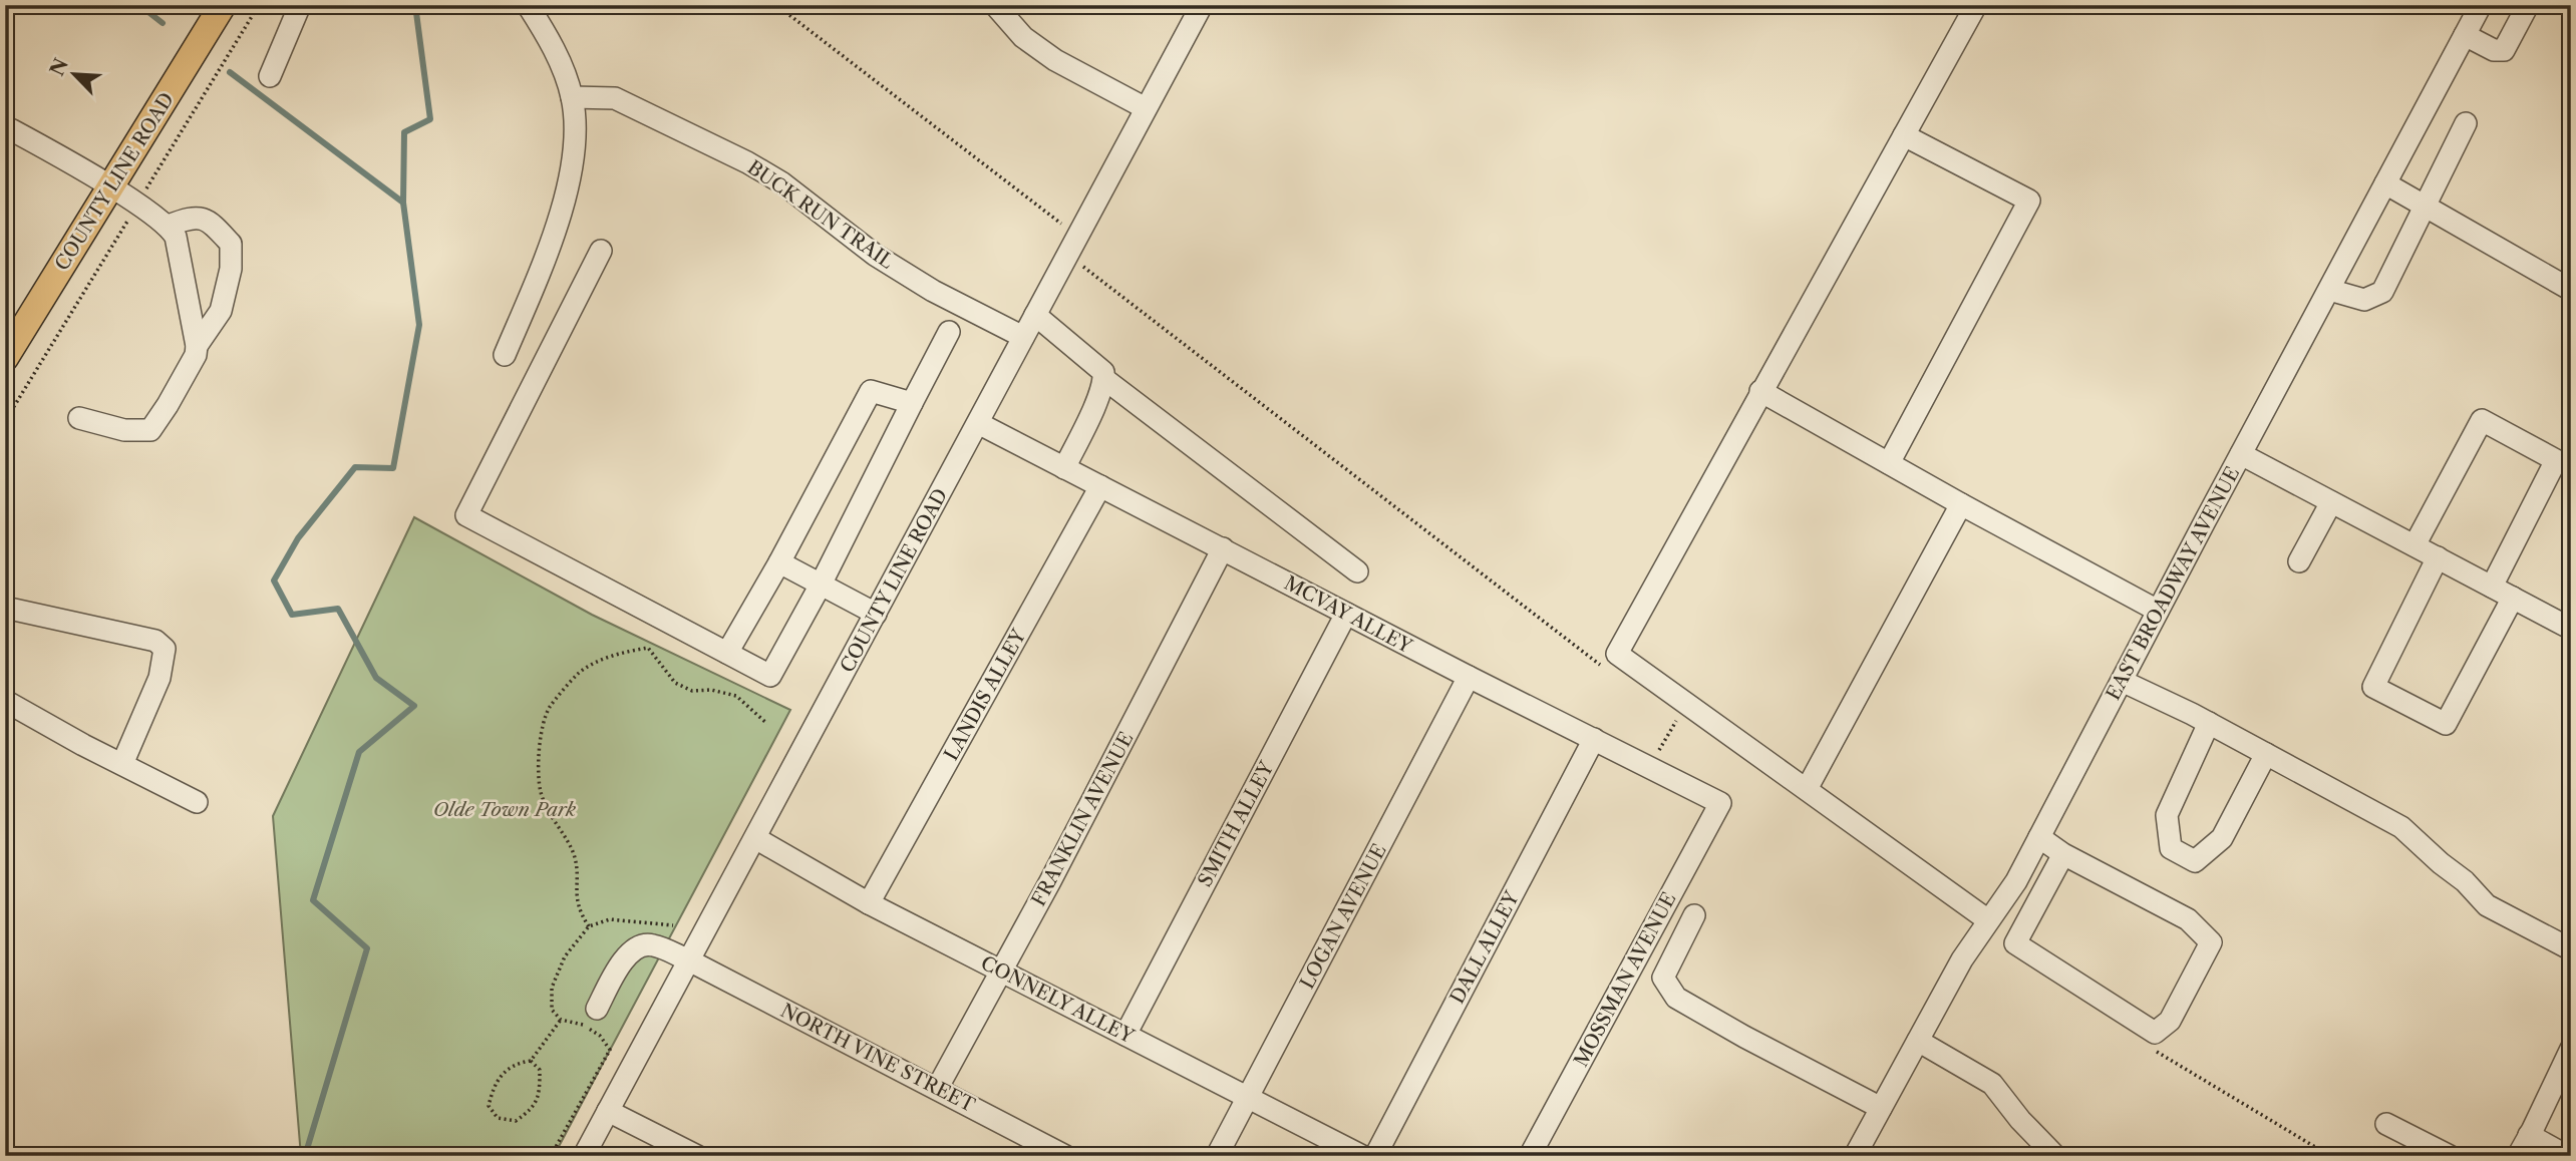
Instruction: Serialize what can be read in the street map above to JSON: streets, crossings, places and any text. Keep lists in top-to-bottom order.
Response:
{
  "streets": {
    "main road": ["COUNTY LINE ROAD"],
    "street": [
      "BUCK RUN TRAIL",
      "EAST BROADWAY AVENUE",
      "MCVAY ALLEY",
      "LANDIS ALLEY",
      "FRANKLIN AVENUE",
      "SMITH ALLEY",
      "LOGAN AVENUE",
      "DALL ALLEY",
      "MOSSMAN AVENUE",
      "CONNELY ALLEY",
      "NORTH VINE STREET"
    ]
  },
  "crossings": [
    ["COUNTY LINE ROAD", "BUCK RUN TRAIL"],
    ["COUNTY LINE ROAD", "MCVAY ALLEY"],
    ["COUNTY LINE ROAD", "CONNELY ALLEY"],
    ["COUNTY LINE ROAD", "NORTH VINE STREET"],
    ["MCVAY ALLEY", "LANDIS ALLEY"],
    ["MCVAY ALLEY", "FRANKLIN AVENUE"],
    ["MCVAY ALLEY", "SMITH ALLEY"],
    ["MCVAY ALLEY", "LOGAN AVENUE"],
    ["MCVAY ALLEY", "DALL ALLEY"],
    ["MCVAY ALLEY", "MOSSMAN AVENUE"],
    ["LANDIS ALLEY", "CONNELY ALLEY"],
    ["FRANKLIN AVENUE", "CONNELY ALLEY"],
    ["FRANKLIN AVENUE", "NORTH VINE STREET"],
    ["SMITH ALLEY", "CONNELY ALLEY"],
    ["LOGAN AVENUE", "CONNELY ALLEY"]
  ],
  "parks": ["Olde Town Park"],
  "north": "top left"
}
